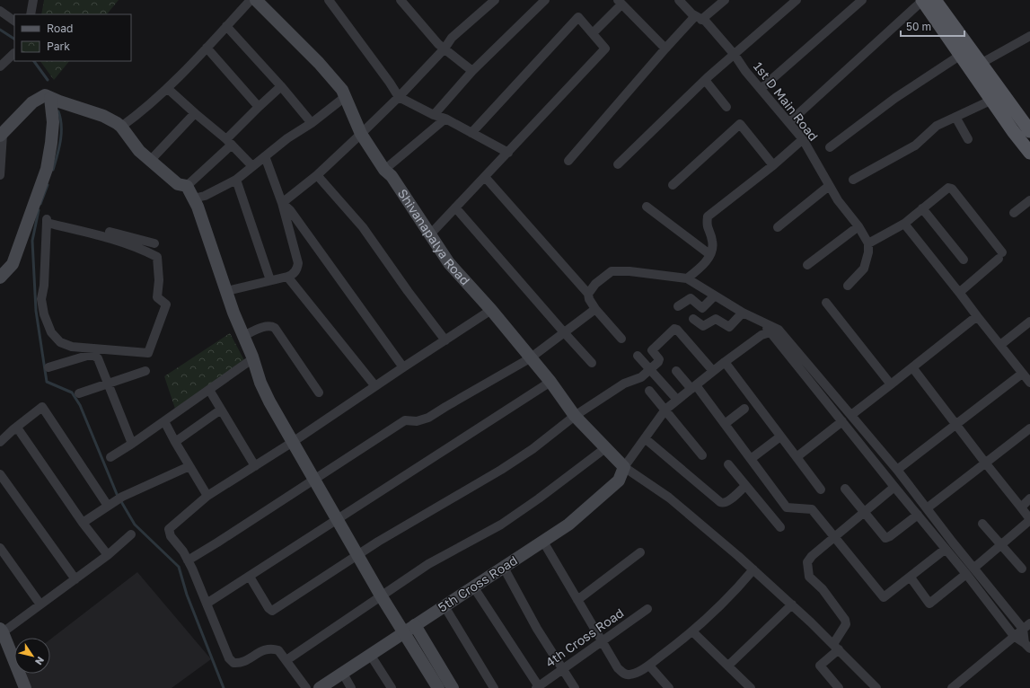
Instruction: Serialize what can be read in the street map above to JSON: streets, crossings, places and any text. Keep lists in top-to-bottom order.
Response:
{
  "streets": {
    "street": [
      "1st D Main Road",
      "Shivanapalya Road",
      "5th Cross Road",
      "4th Cross Road"
    ]
  },
  "crossings": [
    ["Shivanapalya Road", "5th Cross Road"]
  ],
  "legend": ["Road", "Park"],
  "scale_bar": "50 m",
  "north": "bottom right"
}
